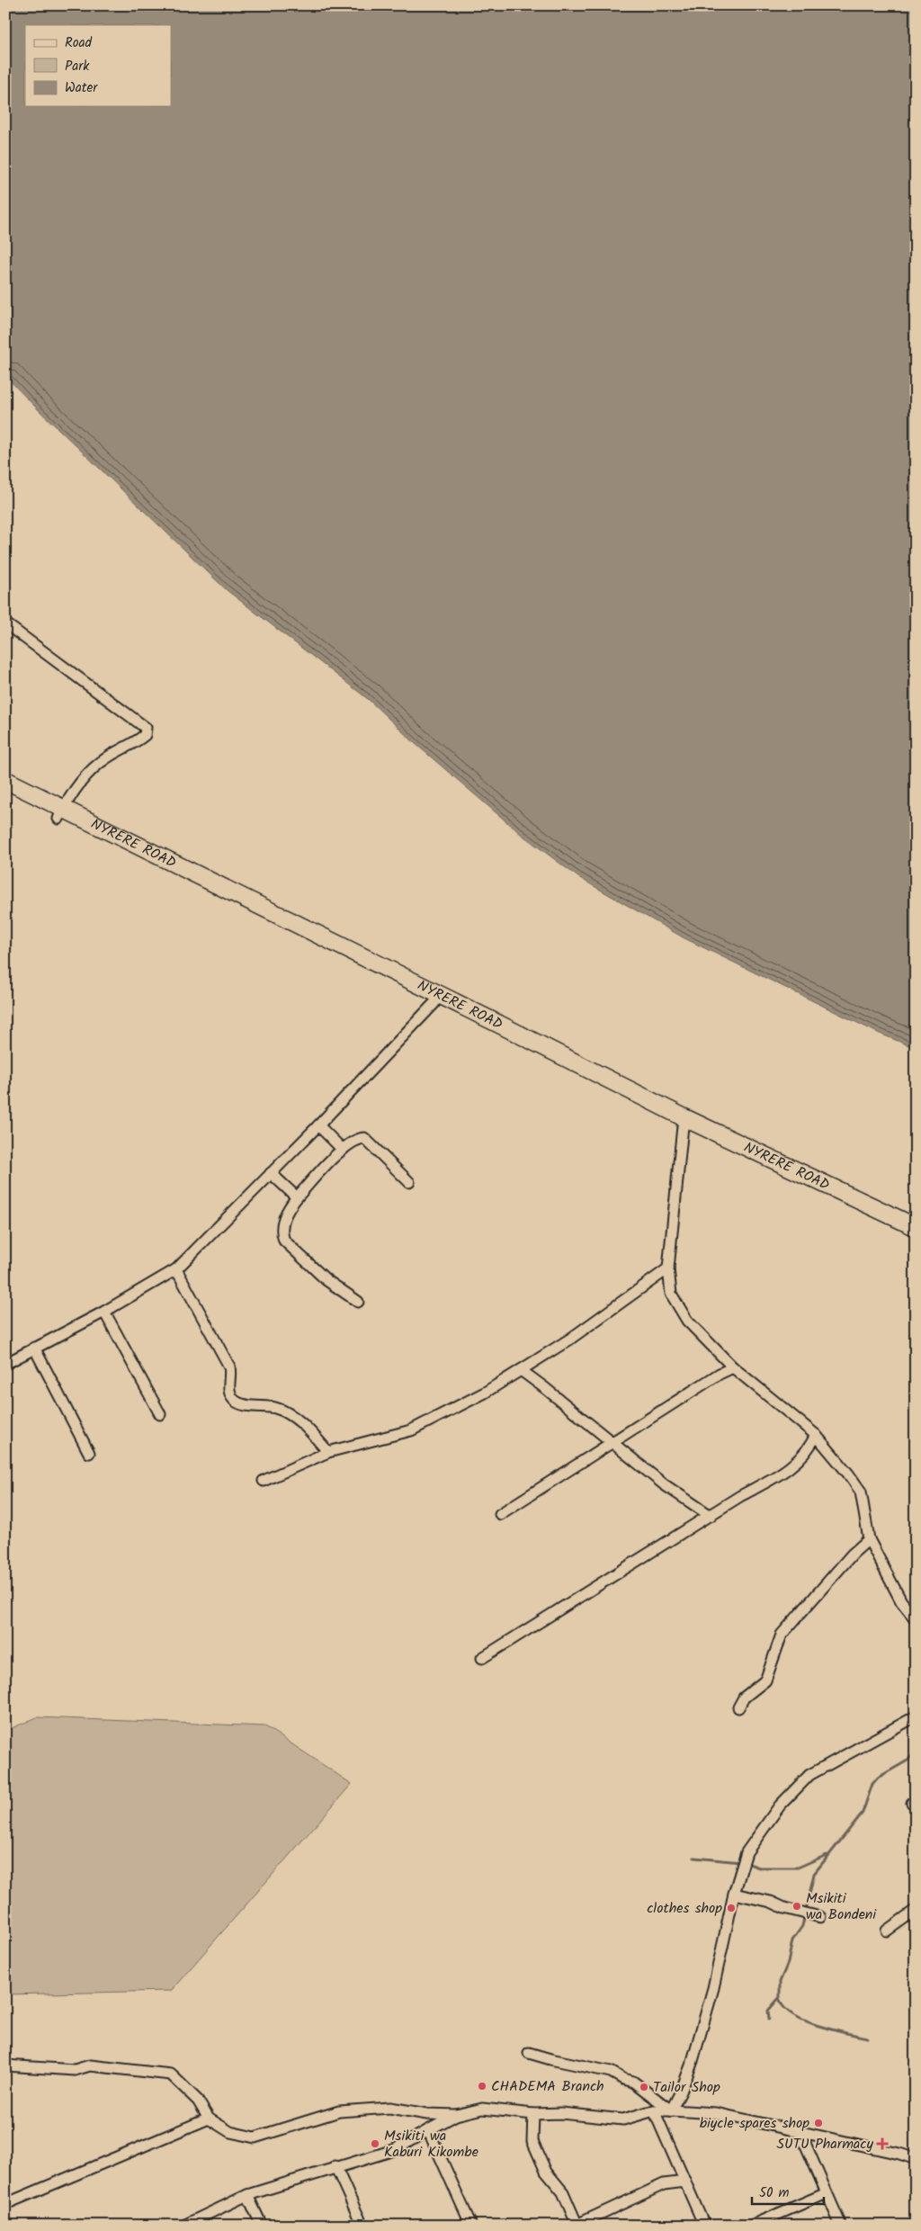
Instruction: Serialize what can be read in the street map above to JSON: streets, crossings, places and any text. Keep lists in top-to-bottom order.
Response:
{
  "streets": {
    "main road": ["NYRERE ROAD"]
  },
  "places": {
    "other": [
      "Msikiti wa Bondeni",
      "clothes shop",
      "CHADEMA Branch",
      "Tailor Shop",
      "biycle spares shop",
      "Msikiti wa Kaburi Kikombe"
    ],
    "health": ["SUTU Pharmacy"]
  },
  "legend": ["Road", "Park", "Water"],
  "scale_bar": "50 m"
}
